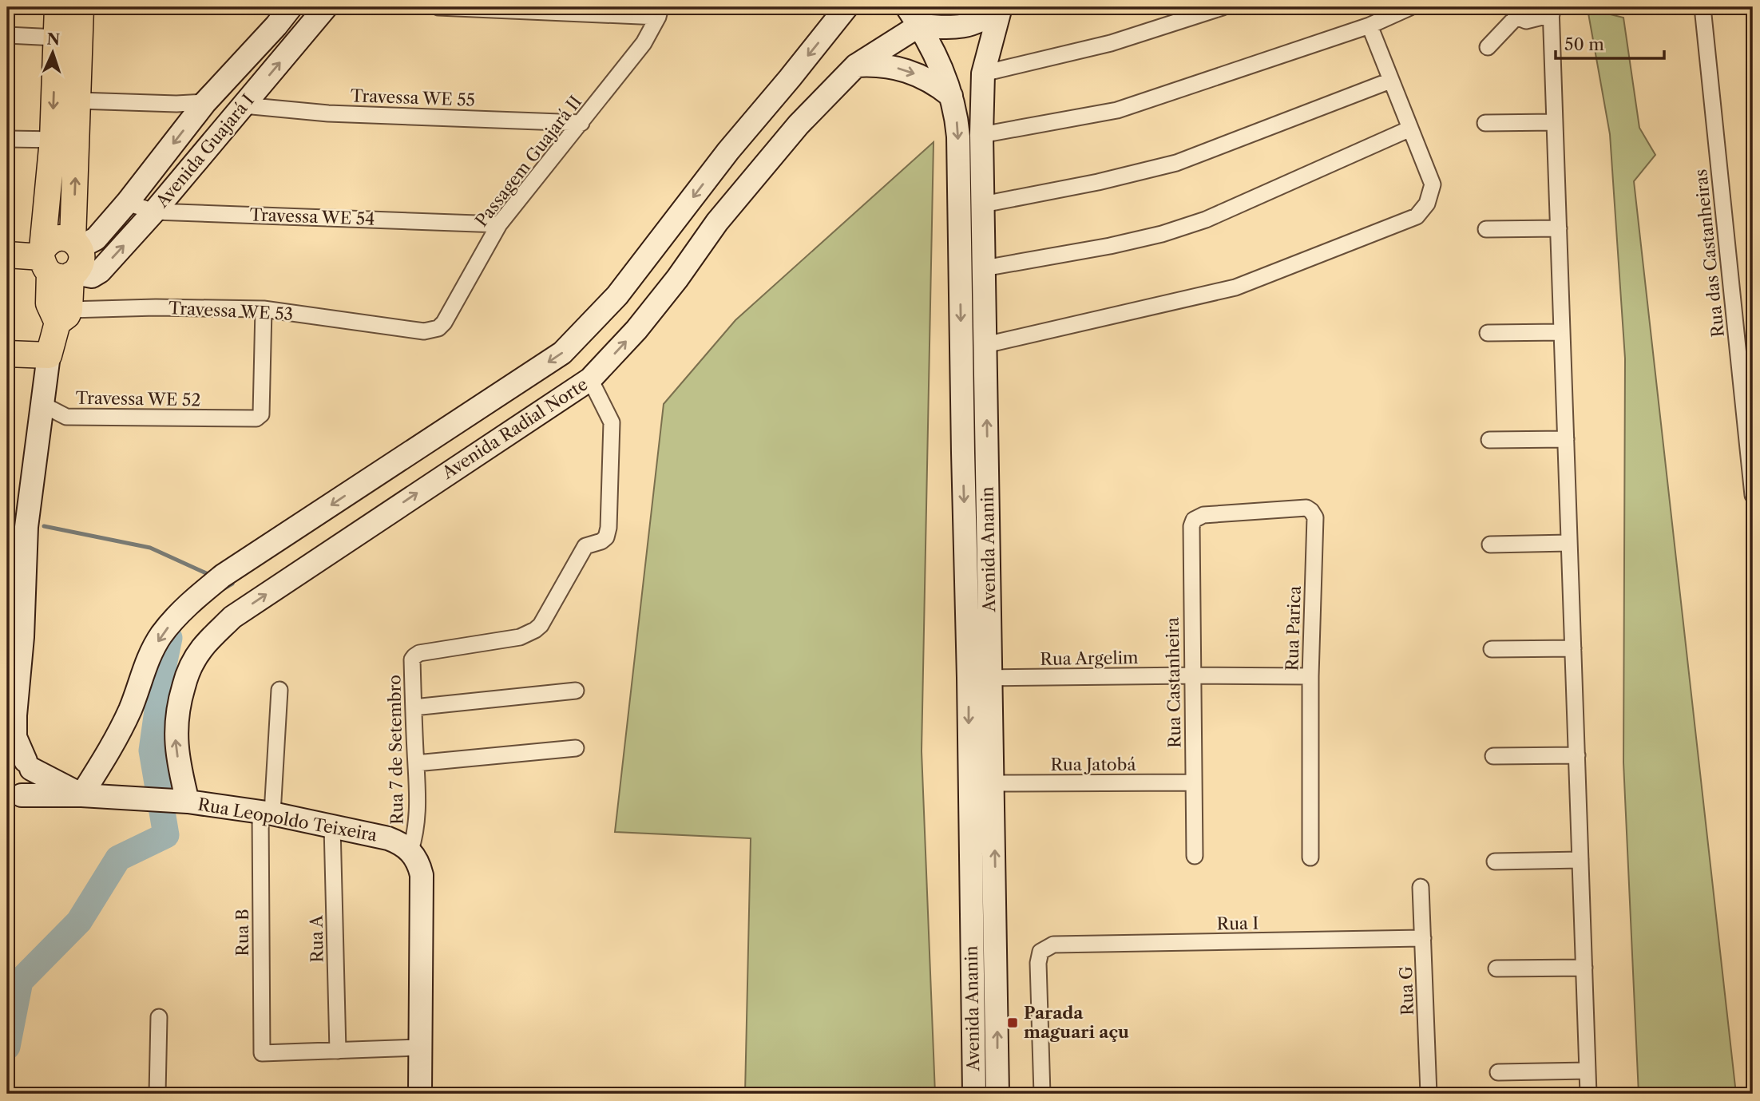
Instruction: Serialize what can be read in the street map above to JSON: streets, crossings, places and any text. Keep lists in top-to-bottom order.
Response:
{
  "streets": {
    "main road": [
      "Avenida Guajará I",
      "Avenida Radial Norte",
      "Avenida Ananin",
      "Rua Leopoldo Teixeira"
    ],
    "street": [
      "Travessa WE 55",
      "Passagem Guajará II",
      "Travessa WE 54",
      "Rua das Castanheiras",
      "Travessa WE 53",
      "Travessa WE 52",
      "Rua Parica",
      "Rua Argelim",
      "Rua Castanheira",
      "Rua 7 de Setembro",
      "Rua Jatobá",
      "Rua I",
      "Rua B",
      "Rua A",
      "Rua G"
    ]
  },
  "crossings": [
    ["Travessa WE 55", "Avenida Guajará I"],
    ["Travessa WE 55", "Passagem Guajará II"],
    ["Avenida Guajará I", "Travessa WE 54"],
    ["Passagem Guajará II", "Travessa WE 54"],
    ["Passagem Guajará II", "Travessa WE 53"],
    ["Travessa WE 53", "Travessa WE 52"],
    ["Avenida Radial Norte", "Avenida Ananin"],
    ["Avenida Radial Norte", "Rua 7 de Setembro"],
    ["Avenida Radial Norte", "Rua Leopoldo Teixeira"],
    ["Avenida Ananin", "Rua Argelim"],
    ["Avenida Ananin", "Rua Jatobá"],
    ["Rua Parica", "Rua Argelim"],
    ["Rua Parica", "Rua Castanheira"],
    ["Rua Argelim", "Rua Castanheira"],
    ["Rua Castanheira", "Rua Jatobá"],
    ["Rua 7 de Setembro", "Rua Leopoldo Teixeira"],
    ["Rua Leopoldo Teixeira", "Rua B"],
    ["Rua Leopoldo Teixeira", "Rua A"],
    ["Rua I", "Rua G"],
    ["Rua B", "Rua A"]
  ],
  "places": {
    "transit": ["Parada maguari açu"]
  },
  "scale_bar": "50 m",
  "north": "top"
}
